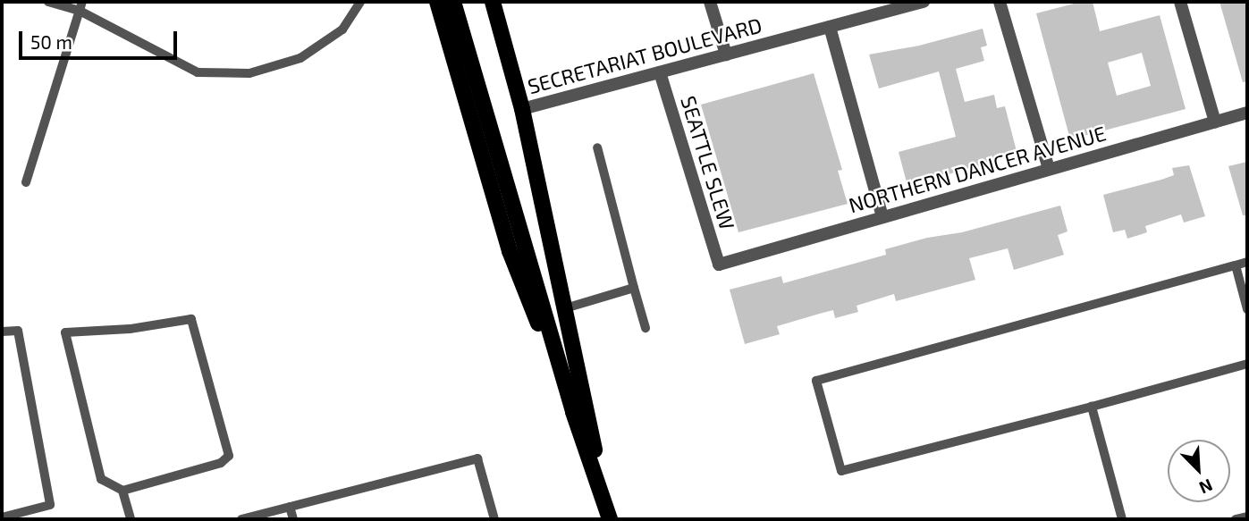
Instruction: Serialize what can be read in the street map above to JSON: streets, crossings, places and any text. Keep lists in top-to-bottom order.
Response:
{
  "streets": {
    "street": ["SECRETARIAT BOULEVARD", "SEATTLE SLEW", "NORTHERN DANCER AVENUE"]
  },
  "crossings": [
    ["SECRETARIAT BOULEVARD", "SEATTLE SLEW"],
    ["SEATTLE SLEW", "NORTHERN DANCER AVENUE"]
  ],
  "scale_bar": "50 m",
  "north": "bottom right"
}
